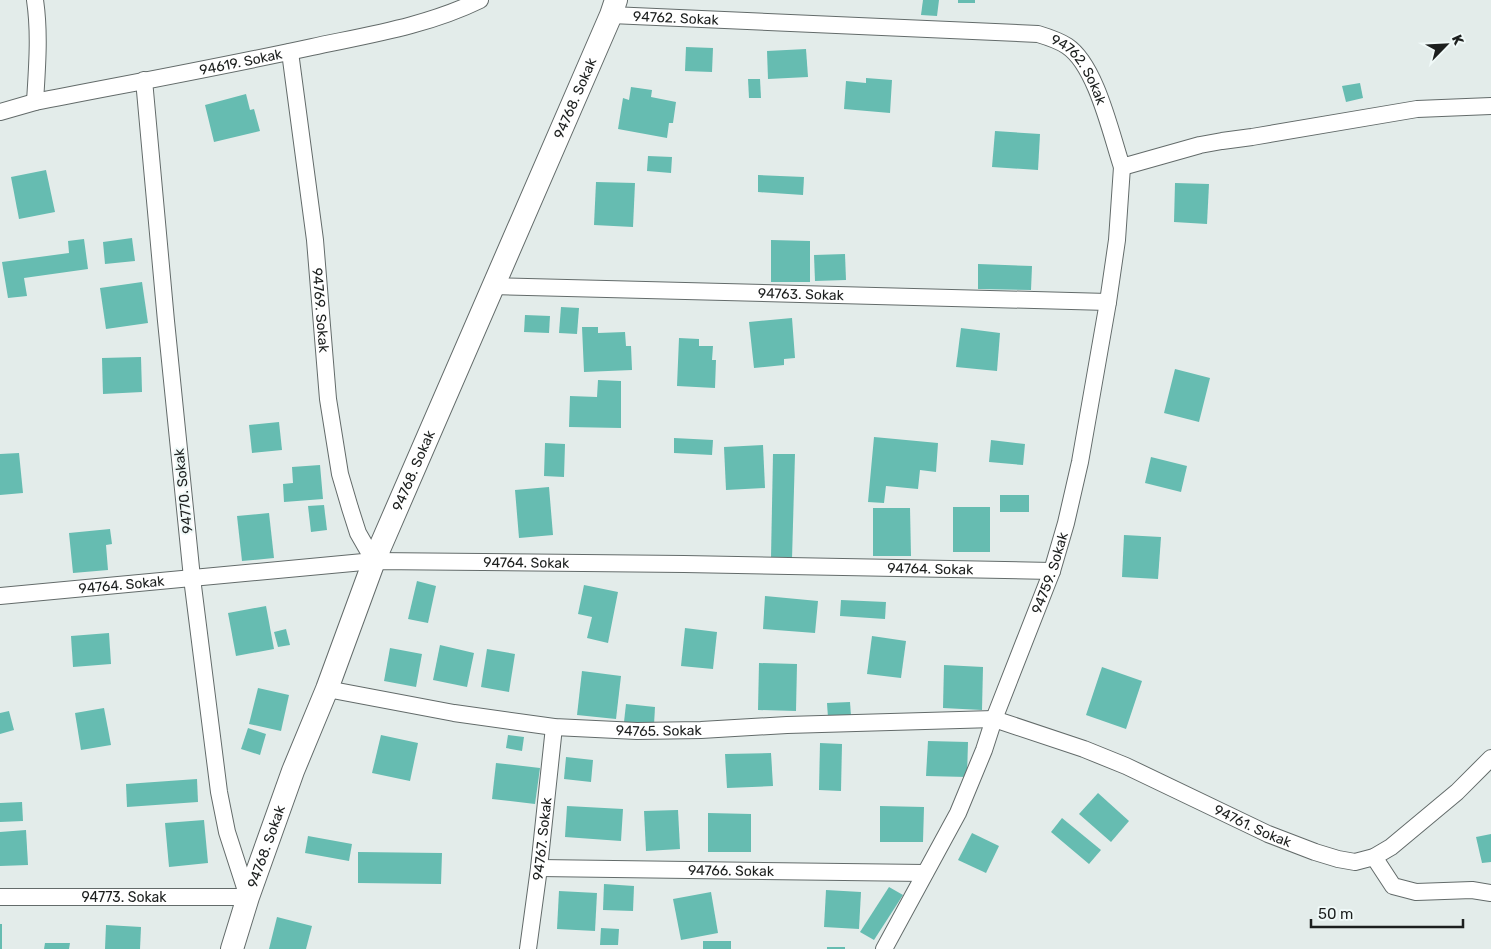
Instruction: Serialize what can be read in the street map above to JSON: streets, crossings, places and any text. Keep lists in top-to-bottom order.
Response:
{
  "streets": {
    "street": [
      "94762. Sokak",
      "94619. Sokak",
      "94768. Sokak",
      "94763. Sokak",
      "94769. Sokak",
      "94770. Sokak",
      "94764. Sokak",
      "94759. Sokak",
      "94765. Sokak",
      "94761. Sokak",
      "94767. Sokak",
      "94766. Sokak",
      "94773. Sokak"
    ]
  },
  "crossings": [
    ["94762. Sokak", "94768. Sokak"],
    ["94762. Sokak", "94759. Sokak"],
    ["94619. Sokak", "94769. Sokak"],
    ["94619. Sokak", "94770. Sokak"],
    ["94768. Sokak", "94763. Sokak"],
    ["94768. Sokak", "94769. Sokak"],
    ["94768. Sokak", "94770. Sokak"],
    ["94768. Sokak", "94764. Sokak"],
    ["94768. Sokak", "94765. Sokak"],
    ["94768. Sokak", "94773. Sokak"],
    ["94763. Sokak", "94759. Sokak"],
    ["94769. Sokak", "94764. Sokak"],
    ["94770. Sokak", "94764. Sokak"],
    ["94770. Sokak", "94773. Sokak"],
    ["94764. Sokak", "94759. Sokak"],
    ["94759. Sokak", "94765. Sokak"],
    ["94759. Sokak", "94761. Sokak"],
    ["94759. Sokak", "94766. Sokak"],
    ["94765. Sokak", "94761. Sokak"],
    ["94765. Sokak", "94767. Sokak"],
    ["94767. Sokak", "94766. Sokak"]
  ],
  "scale_bar": "50 m",
  "north": "top right"
}
